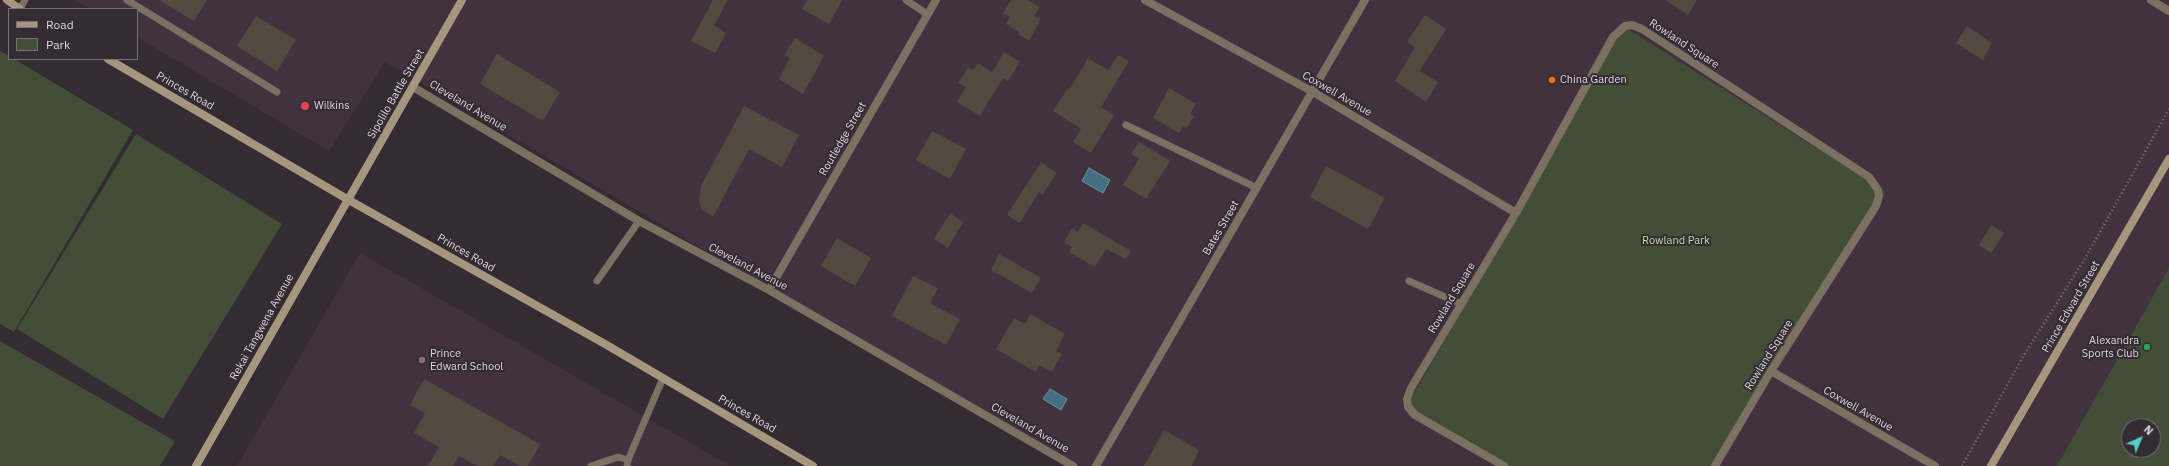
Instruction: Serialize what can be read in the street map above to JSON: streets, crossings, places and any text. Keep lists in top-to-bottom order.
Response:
{
  "streets": {
    "main road": [
      "Princes Road",
      "Sipolilo Battle Street",
      "Prince Edward Street",
      "Rekai Tangwena Avenue"
    ],
    "street": [
      "Rowland Square",
      "Coxwell Avenue",
      "Cleveland Avenue",
      "Routledge Street",
      "Bates Street"
    ]
  },
  "crossings": [
    ["Rowland Square", "Coxwell Avenue"],
    ["Princes Road", "Sipolilo Battle Street"],
    ["Princes Road", "Rekai Tangwena Avenue"],
    ["Sipolilo Battle Street", "Cleveland Avenue"],
    ["Sipolilo Battle Street", "Rekai Tangwena Avenue"],
    ["Coxwell Avenue", "Bates Street"],
    ["Cleveland Avenue", "Routledge Street"]
  ],
  "parks": ["Rowland Park"],
  "places": [
    "China Garden",
    "Wilkins",
    "Alexandra Sports Club",
    "Prince Edward School"
  ],
  "legend": ["Road", "Park"],
  "north": "top right"
}
